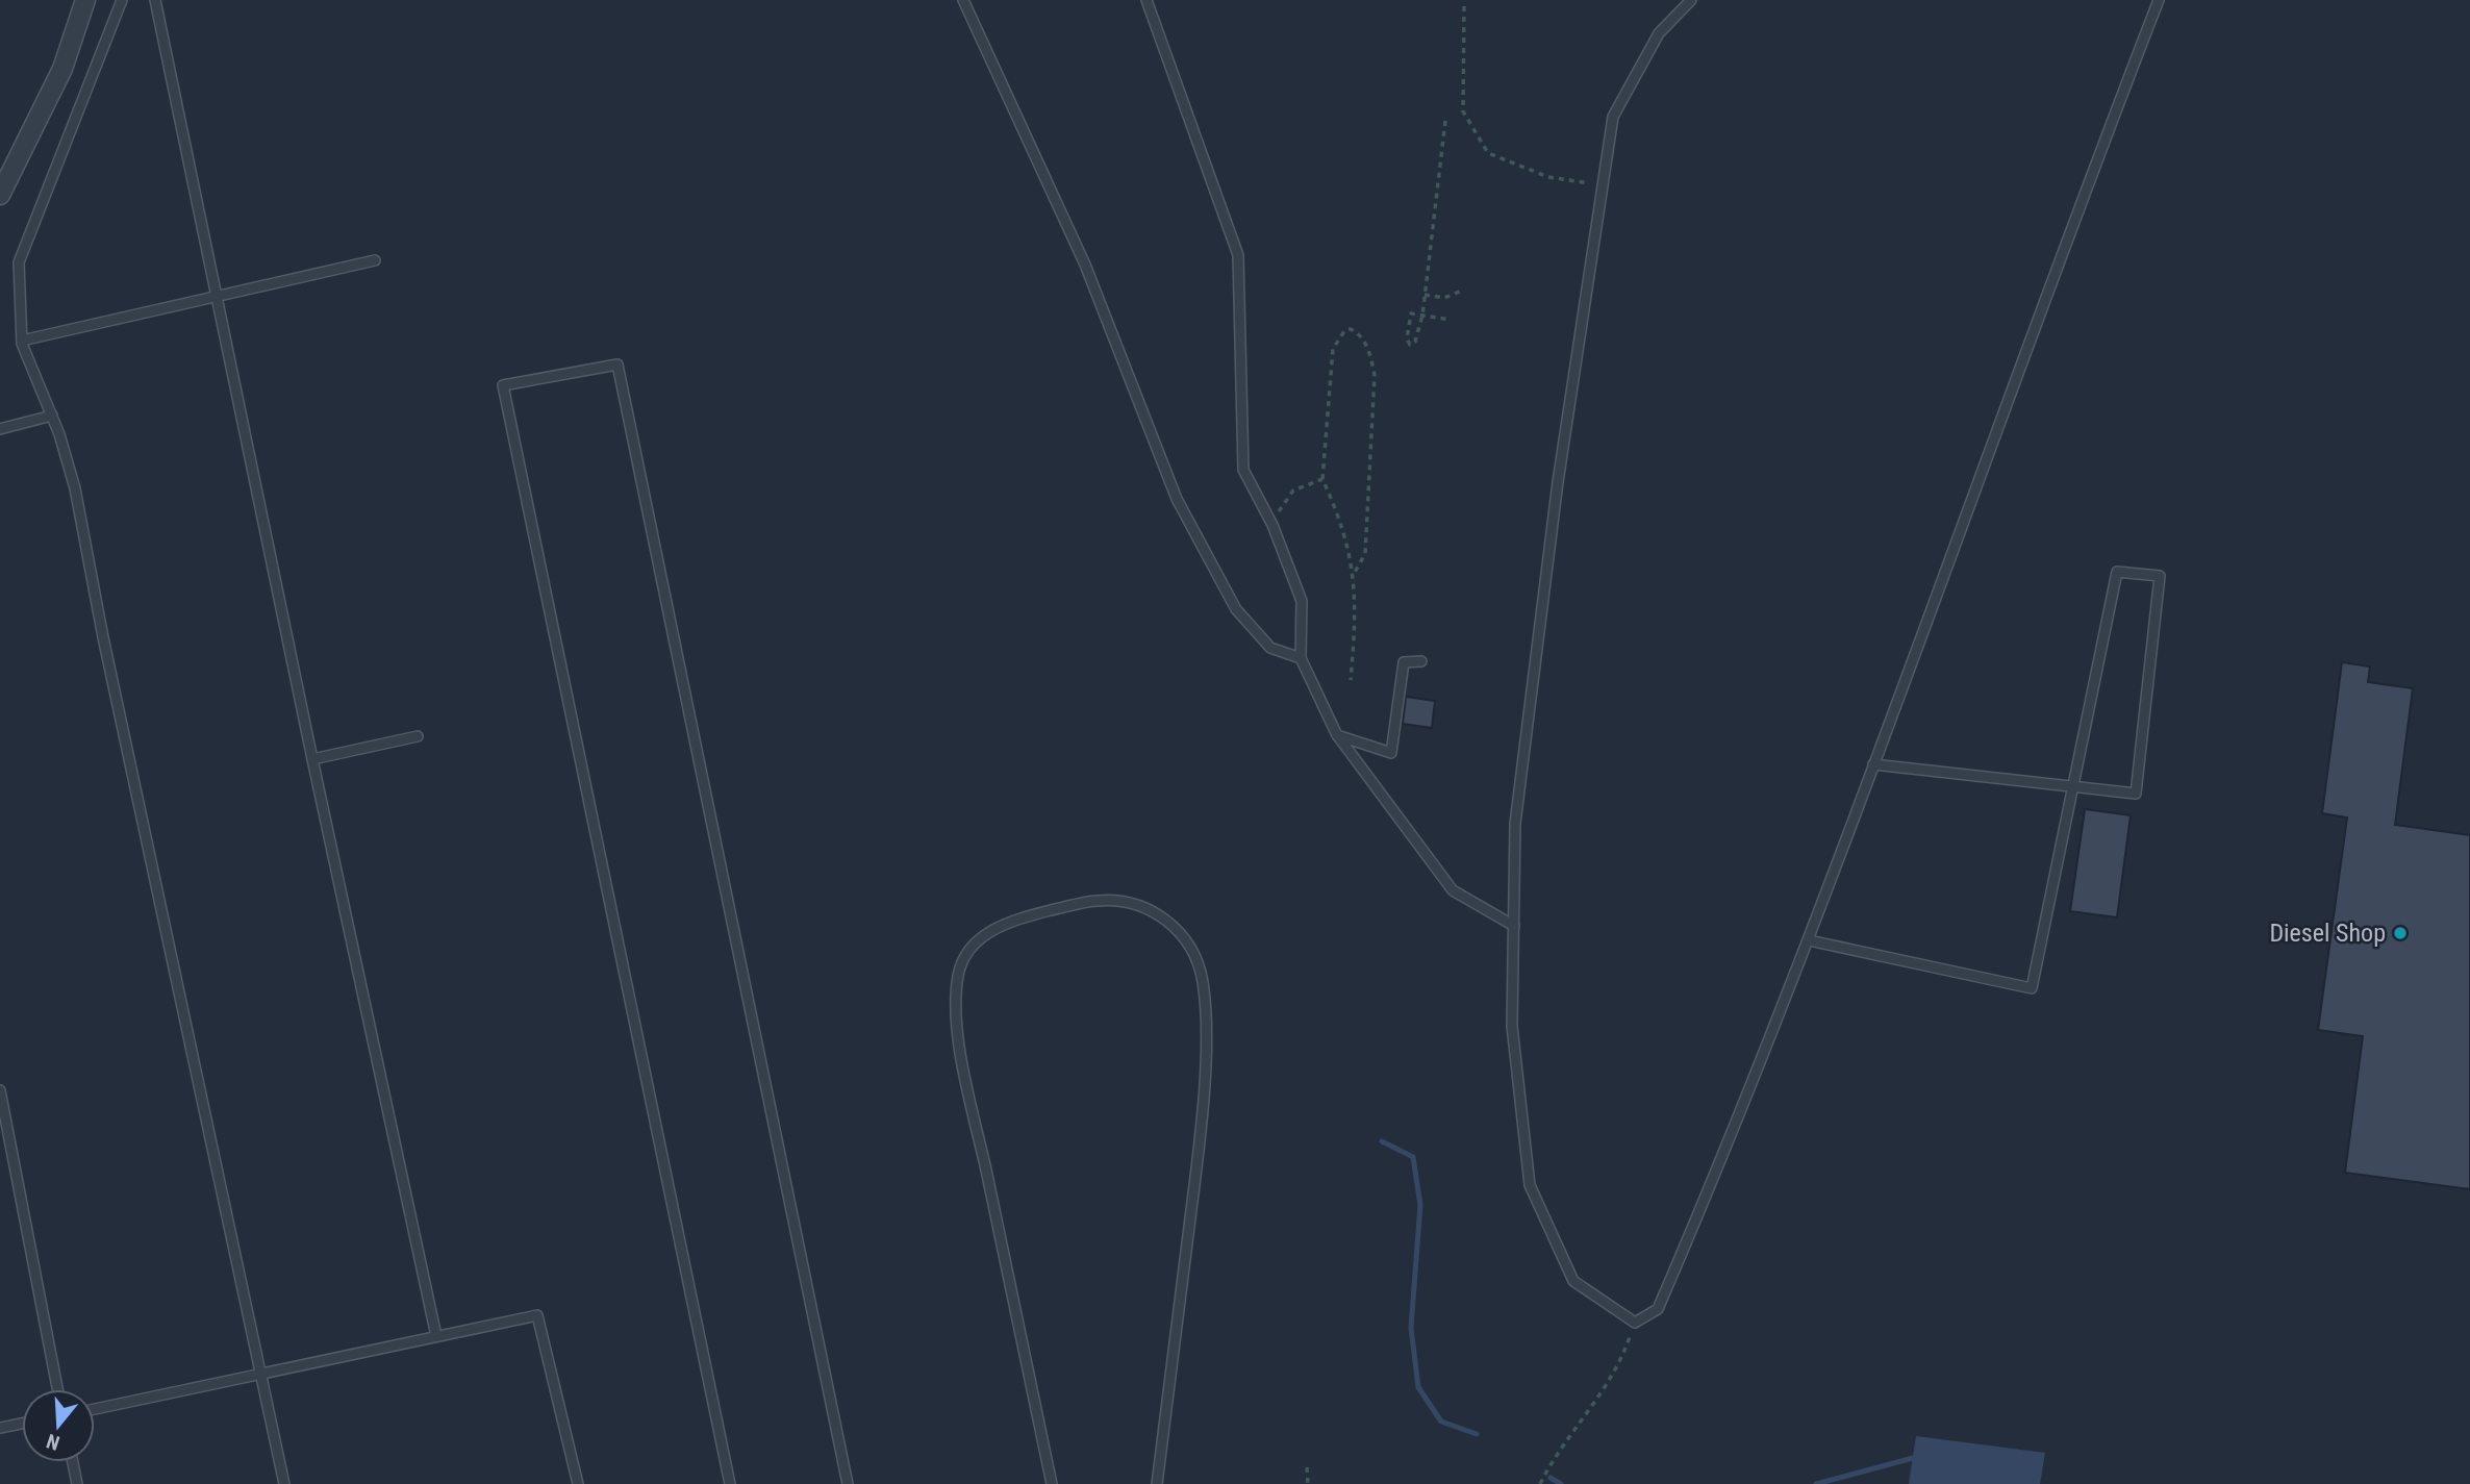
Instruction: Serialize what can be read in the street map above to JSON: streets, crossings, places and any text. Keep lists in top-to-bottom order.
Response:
{
  "places": ["Diesel Shop"],
  "north": "bottom"
}
